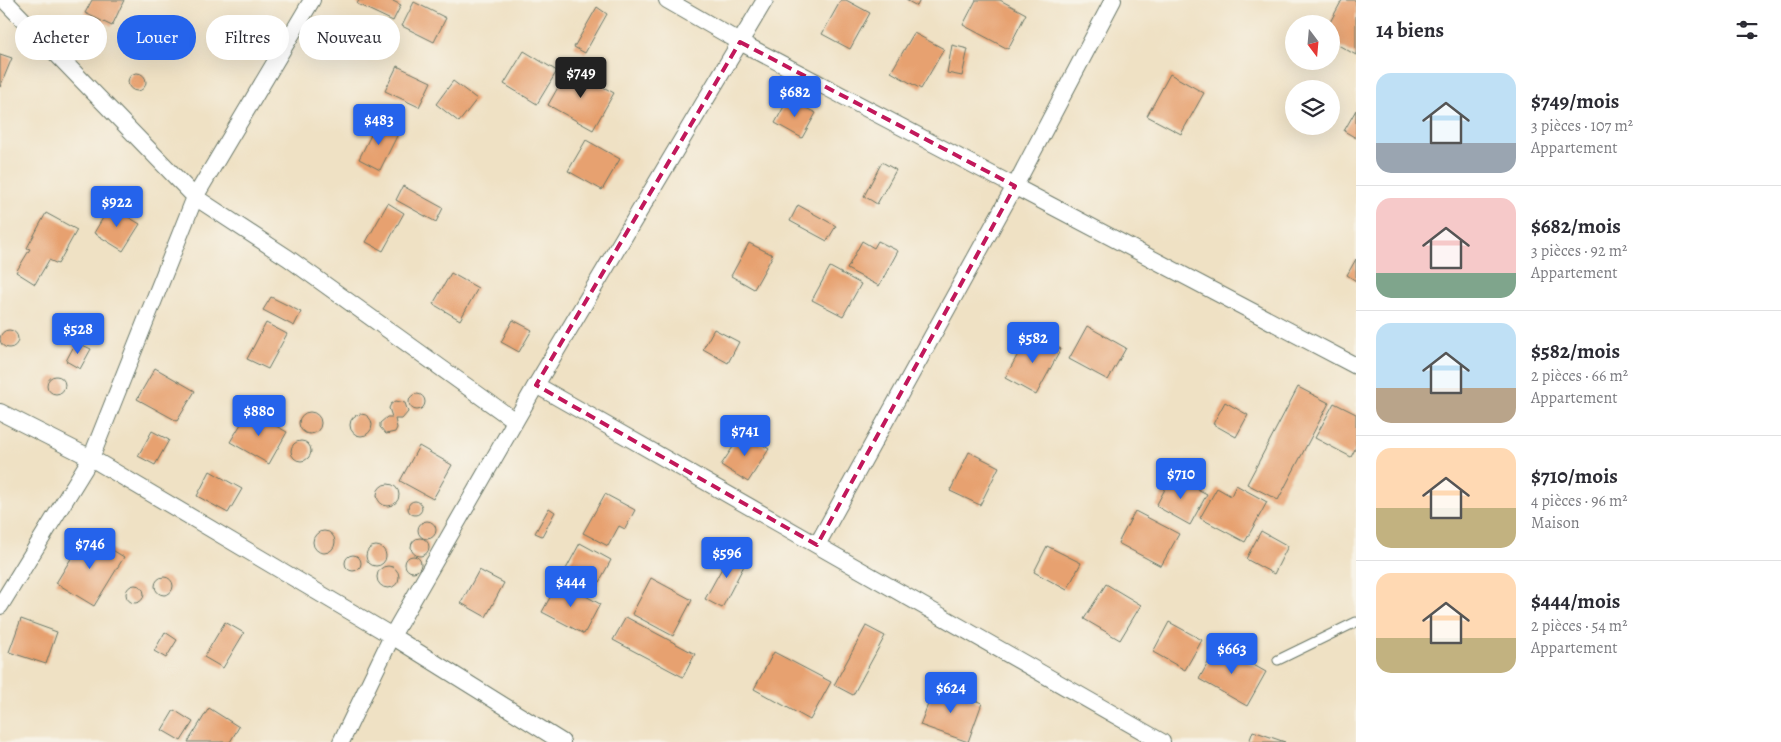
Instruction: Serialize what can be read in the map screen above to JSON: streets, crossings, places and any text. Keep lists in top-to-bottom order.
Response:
{
  "north": "bottom",
  "page": {
    "heading": "14 biens",
    "chip": [
      "Acheter",
      "Louer",
      "Filtres",
      "Nouveau"
    ],
    "price": [
      "$749",
      "$682",
      "$483",
      "$922",
      "$528",
      "$582",
      "$880",
      "$741",
      "$710",
      "$746",
      "$596",
      "$444",
      "$663",
      "$624"
    ],
    "list": [
      {
        "name": "$749/mois",
        "note": "3 pièces · 107 m² · Appartement"
      },
      {
        "name": "$682/mois",
        "note": "3 pièces · 92 m² · Appartement"
      },
      {
        "name": "$582/mois",
        "note": "2 pièces · 66 m² · Appartement"
      },
      {
        "name": "$710/mois",
        "note": "4 pièces · 96 m² · Maison"
      },
      {
        "name": "$444/mois",
        "note": "2 pièces · 54 m² · Appartement"
      }
    ]
  }
}
